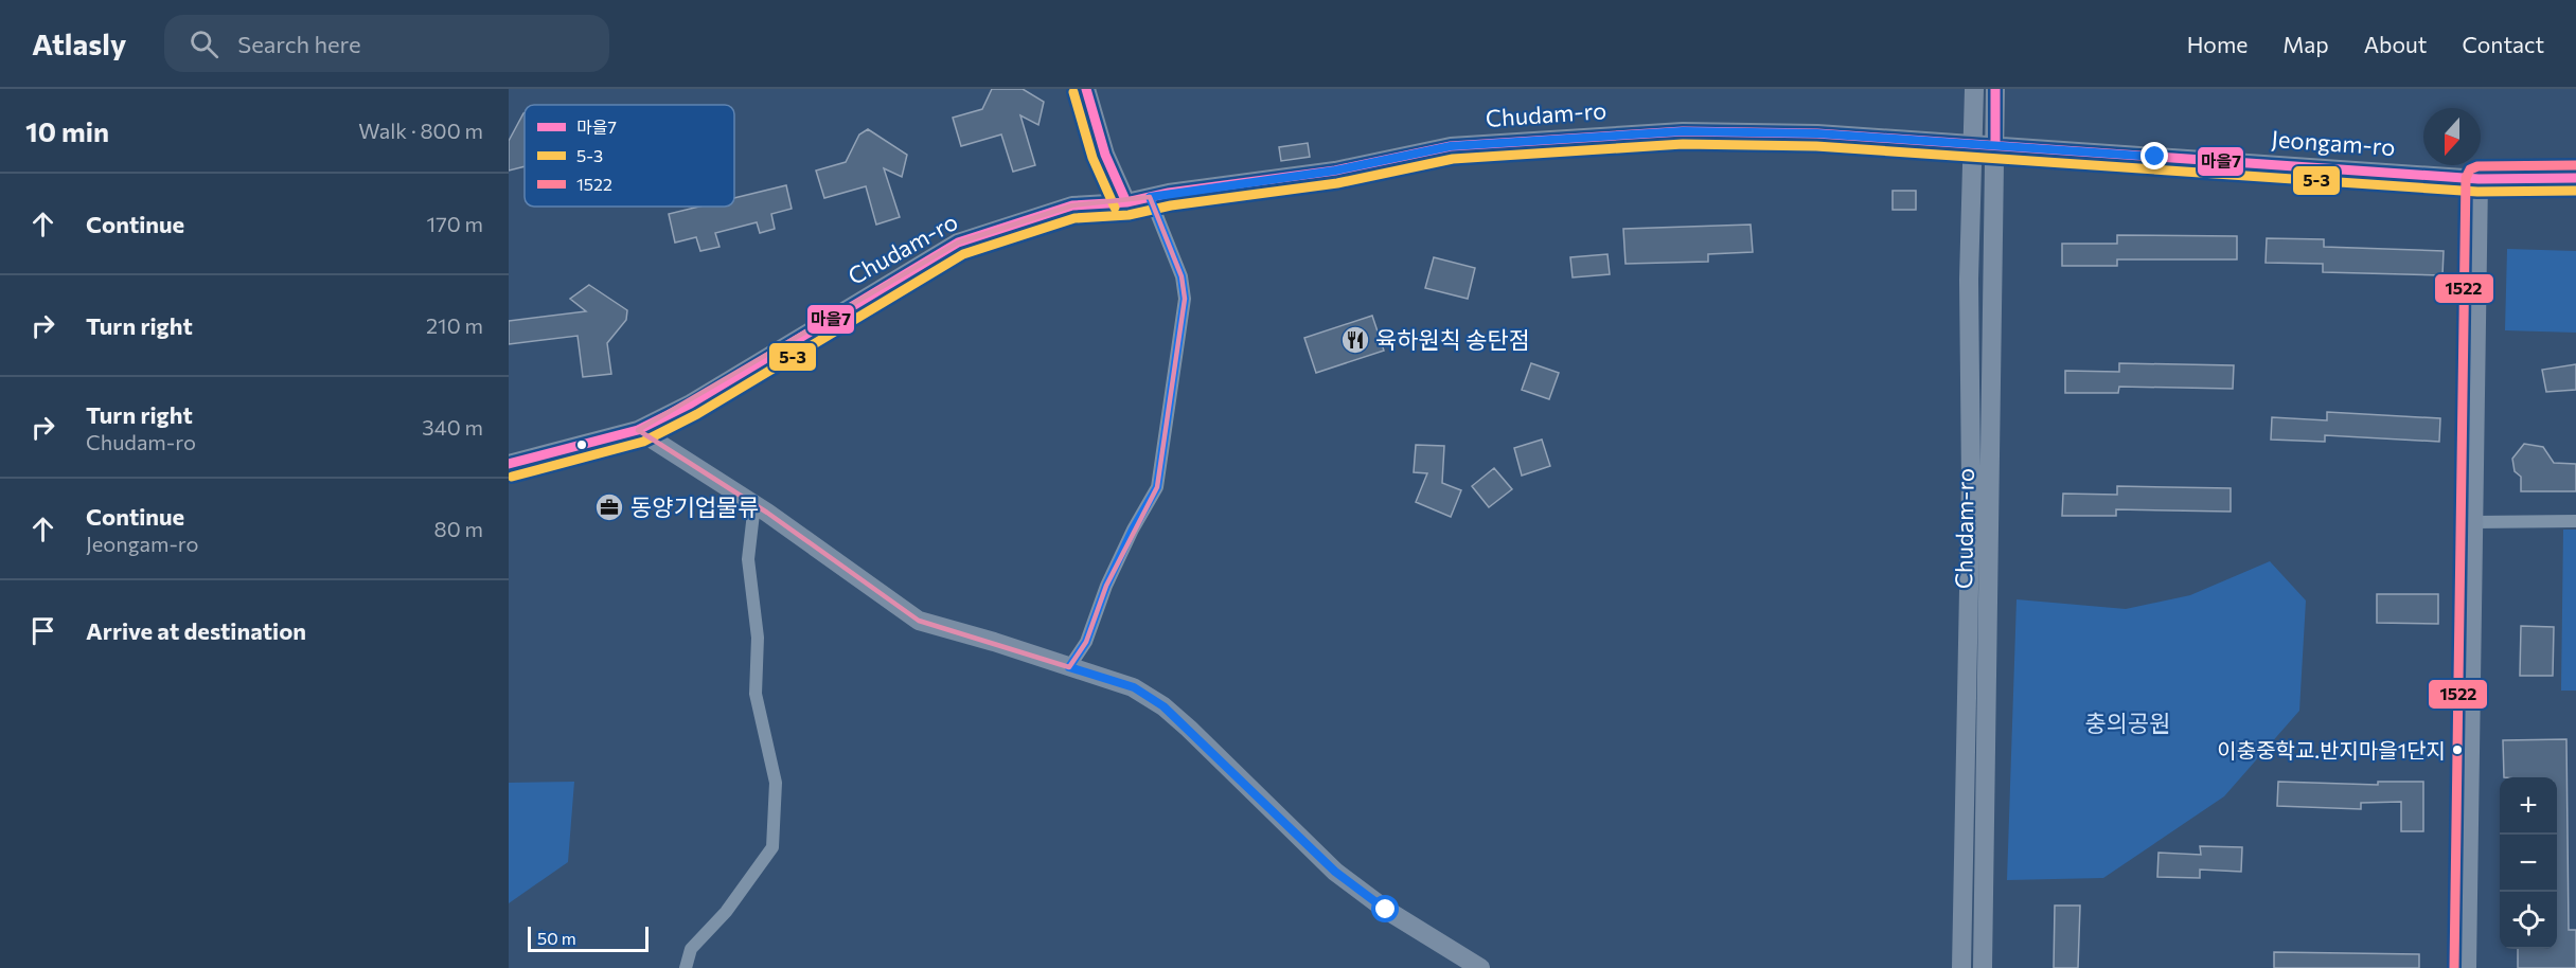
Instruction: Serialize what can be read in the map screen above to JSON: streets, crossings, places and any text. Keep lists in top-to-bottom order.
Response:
{
  "streets": {
    "street": ["Chudam-ro", "Jeongam-ro"]
  },
  "crossings": [
    ["Chudam-ro", "Jeongam-ro"]
  ],
  "parks": ["충의공원"],
  "places": {
    "restaurant": ["육하원칙 송탄점"],
    "office": ["동양기업물류"],
    "other": ["이충중학교.반지마을1단지"]
  },
  "lines": ["transit line 마을7", "transit line 5-3", "transit line 1522"],
  "legend": ["마을7", "5-3", "1522"],
  "scale_bar": "50 m",
  "north": "bottom",
  "page": {
    "header": "Atlasly",
    "search": "Search here",
    "nav": [
      "Home",
      "Map",
      "About",
      "Contact"
    ],
    "heading": ["10 min", "Walk · 800 m"],
    "list": [
      ["Continue", "170 m"],
      ["Turn right", "210 m"],
      ["Turn right", "Chudam-ro", "340 m"],
      ["Continue", "Jeongam-ro", "80 m"],
      "Arrive at destination"
    ],
    "map_buttons": ["+", "−"],
    "scale": "50 m"
  }
}
